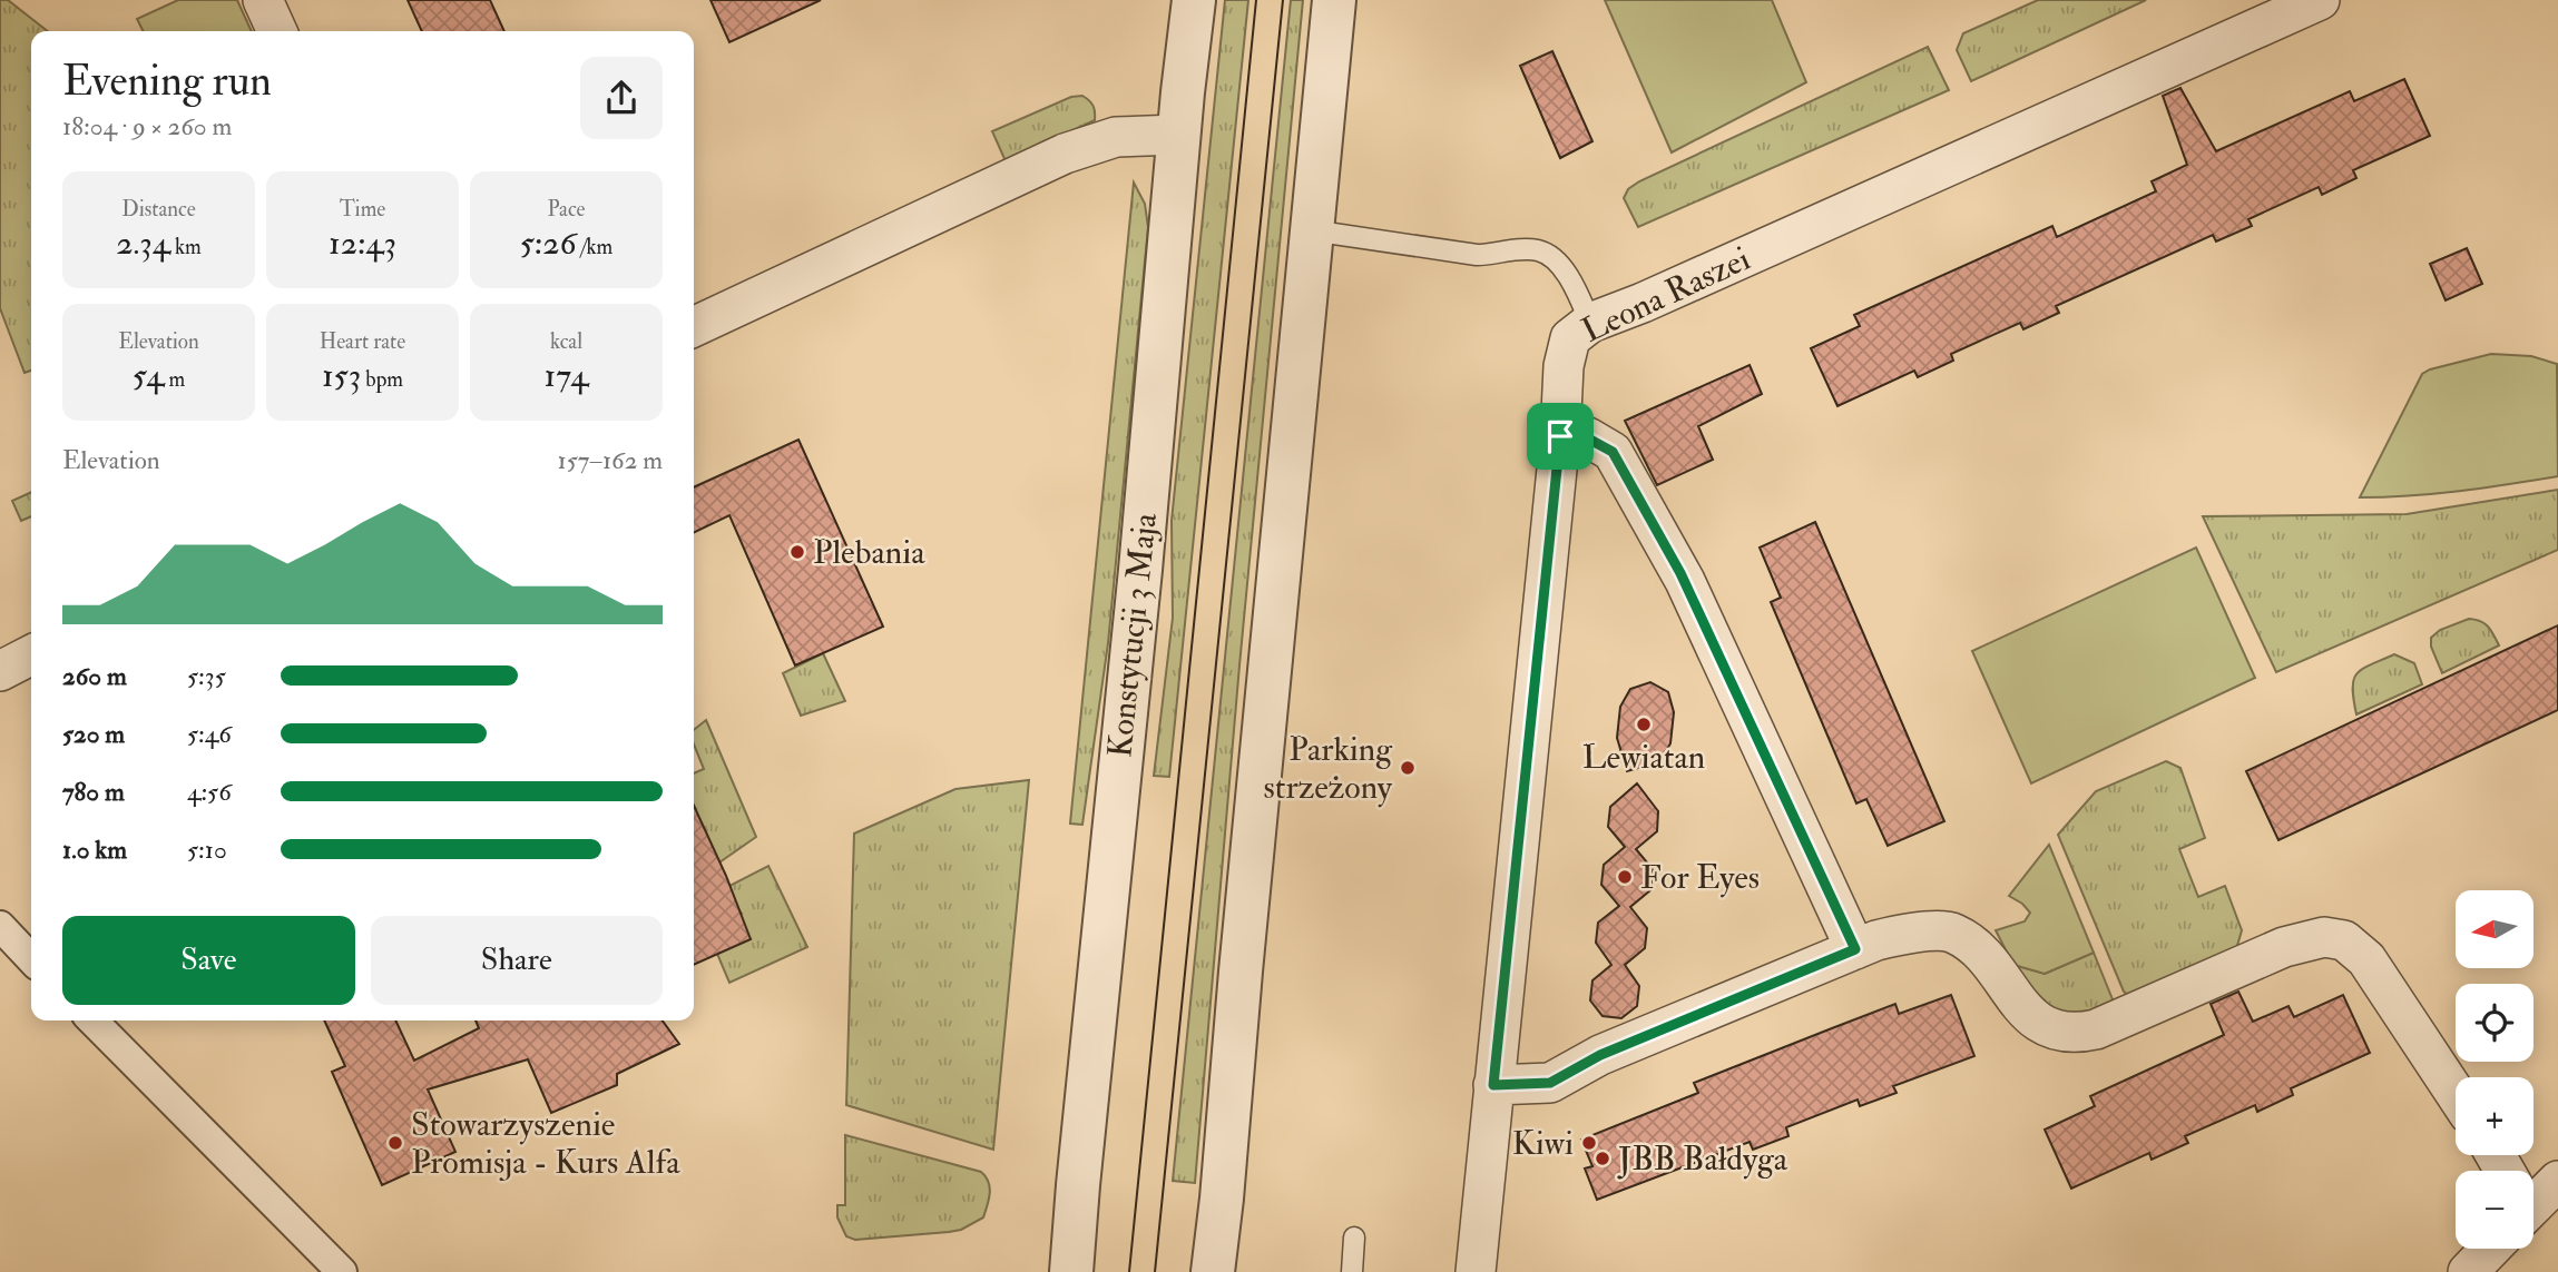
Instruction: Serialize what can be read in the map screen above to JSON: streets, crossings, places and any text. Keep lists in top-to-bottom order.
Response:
{
  "streets": {
    "street": ["Leona Raszei", "Konstytucji 3 Maja"]
  },
  "places": [
    "Plebania",
    "Lewiatan",
    "Parking strzeżony",
    "For Eyes",
    "Stowarzyszenie Promisja - Kurs Alfa",
    "Kiwi",
    "JBB Bałdyga"
  ],
  "north": "left",
  "page": {
    "heading": ["Evening run", "18:04 · 9 × 260 m"],
    "stats": [
      ["Distance", "2.34 km"],
      ["Time", "12:43"],
      ["Pace", "5:26 /km"],
      ["Elevation", "54 m"],
      ["Heart rate", "153 bpm"],
      ["kcal", "174"]
    ],
    "chart": ["Elevation", "157–162 m"],
    "list": [
      {
        "name": "260 m",
        "note": "5:35"
      },
      {
        "name": "520 m",
        "note": "5:46"
      },
      {
        "name": "780 m",
        "note": "4:56"
      },
      {
        "name": "1.0 km",
        "note": "5:10"
      }
    ],
    "map_buttons": ["+", "−"],
    "buttons": ["Save", "Share"]
  }
}
